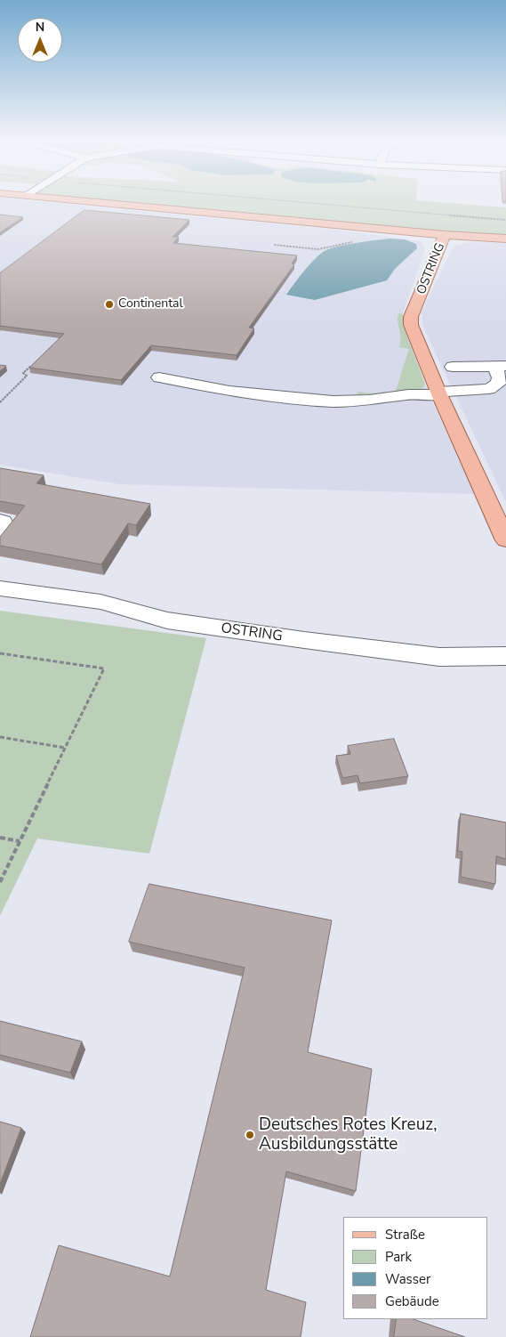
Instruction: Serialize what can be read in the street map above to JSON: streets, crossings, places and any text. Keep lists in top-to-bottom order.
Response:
{
  "streets": {
    "main road": ["OSTRING"]
  },
  "places": ["Continental", "Deutsches Rotes Kreuz, Ausbildungsstätte"],
  "legend": [
    "Straße",
    "Park",
    "Wasser",
    "Gebäude"
  ],
  "north": "top"
}
